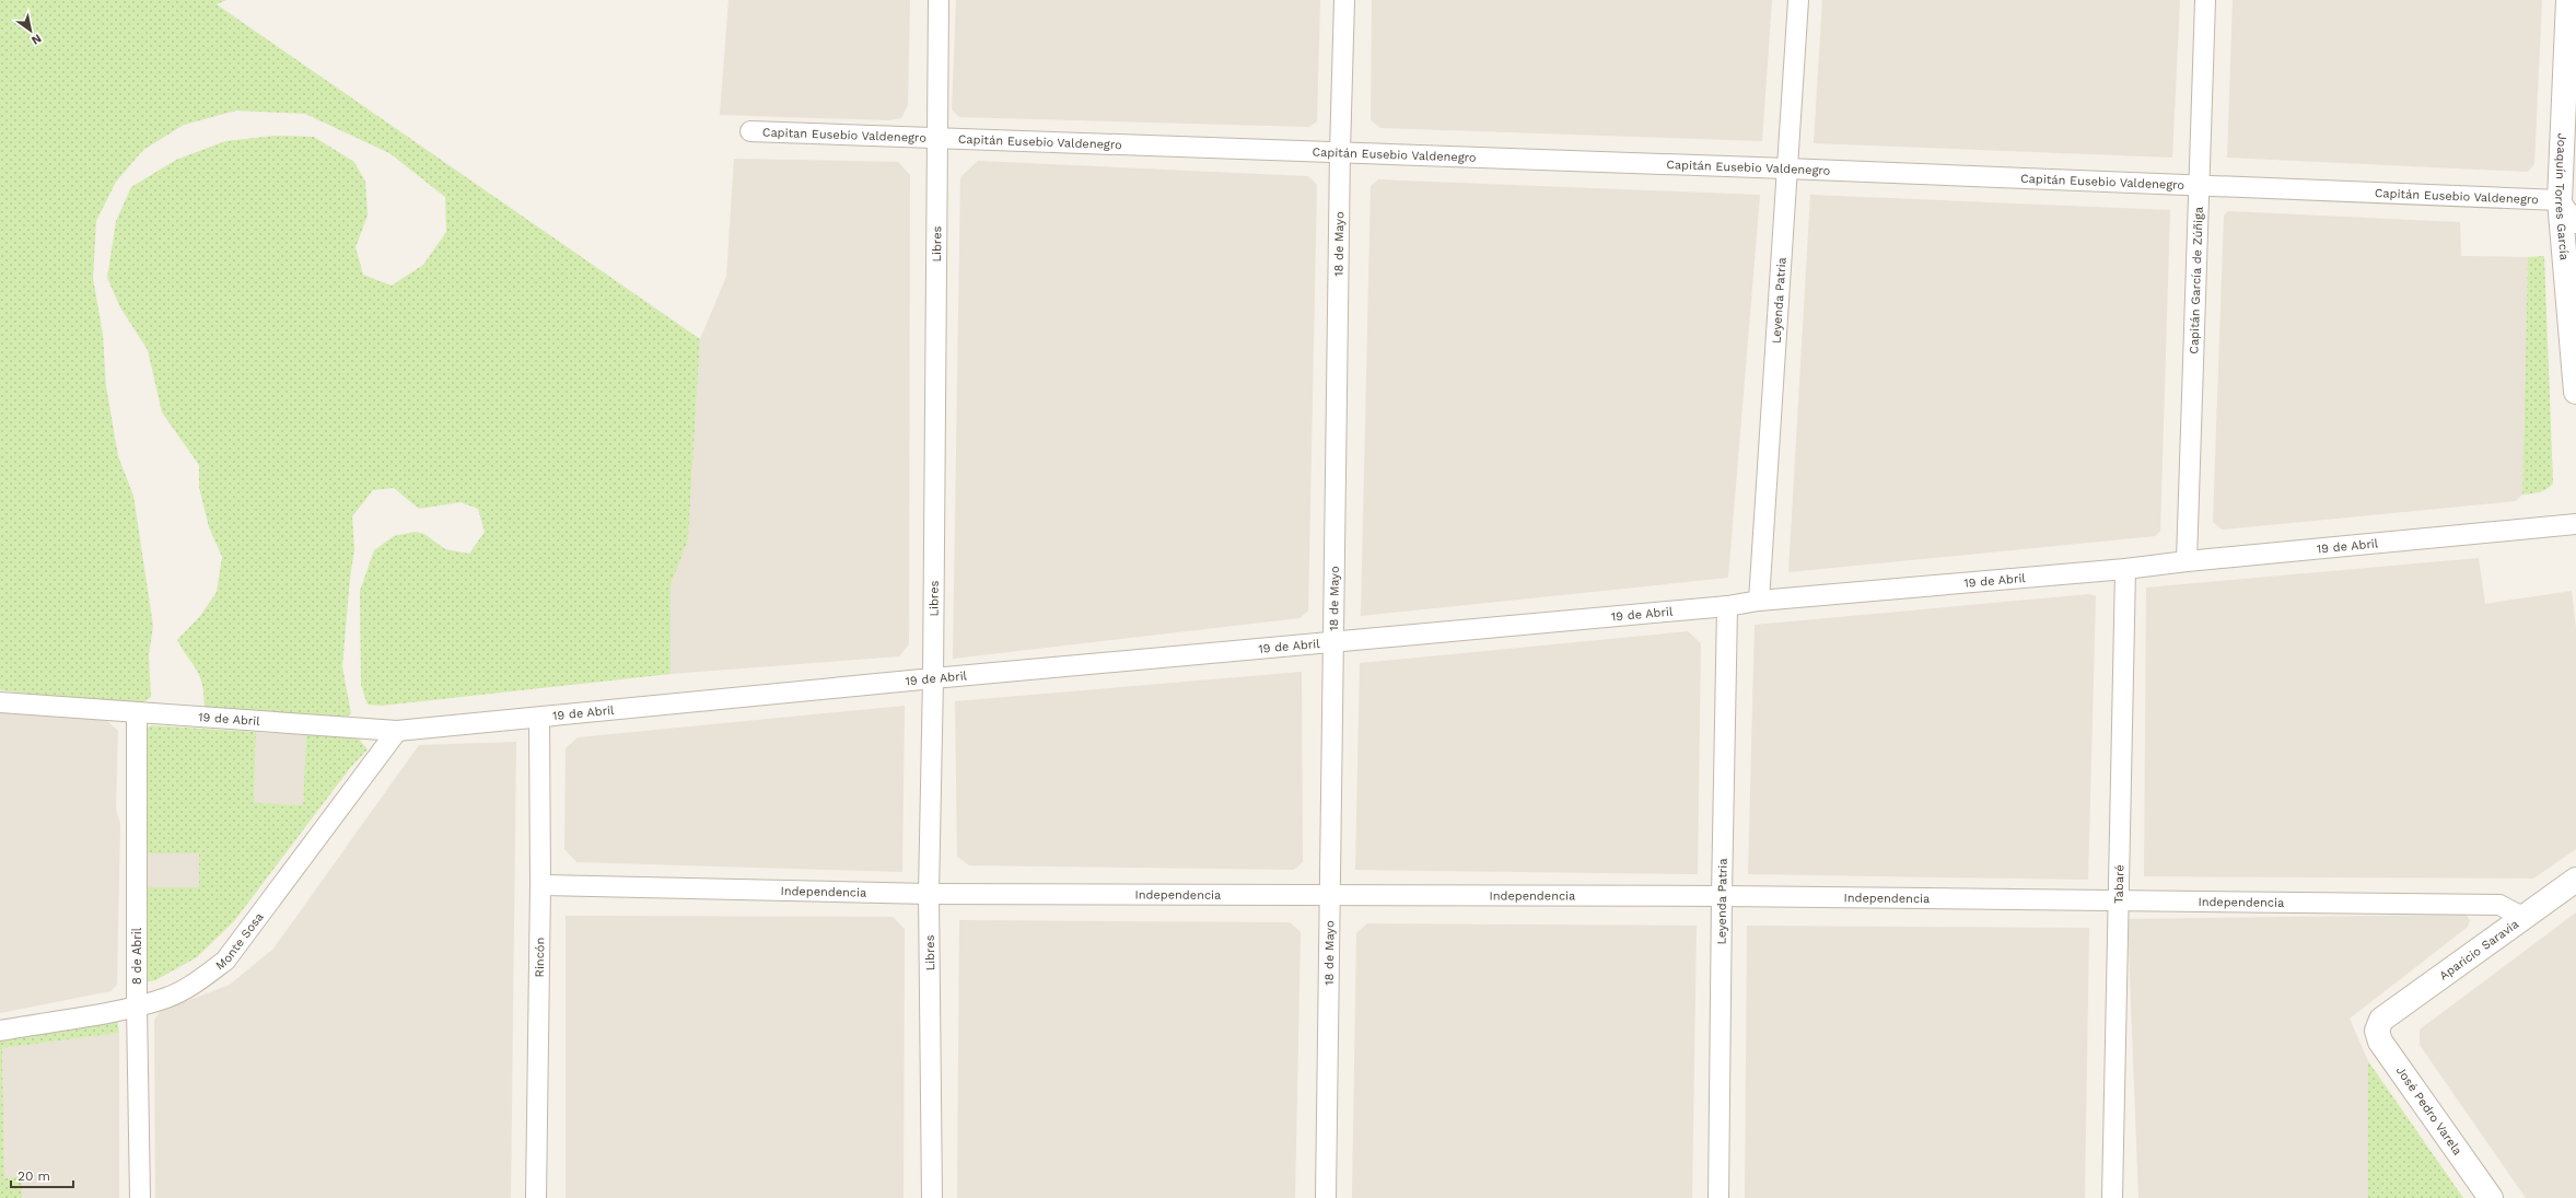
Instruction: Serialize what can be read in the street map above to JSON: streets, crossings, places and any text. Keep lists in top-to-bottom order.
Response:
{
  "streets": {
    "street": [
      "Capitan Eusebio Valdenegro",
      "Capitán Eusebio Valdenegro",
      "Joaquín Torres García",
      "Libres",
      "18 de Mayo",
      "Capitán García de Zúñiga",
      "Leyenda Patria",
      "19 de Abril",
      "Tabaré",
      "Independencia",
      "Monte Sosa",
      "Aparicio Saravia",
      "8 de Abril",
      "Rincón",
      "José Pedro Varela"
    ]
  },
  "crossings": [
    ["Capitan Eusebio Valdenegro", "Capitán Eusebio Valdenegro"],
    ["Capitan Eusebio Valdenegro", "Libres"],
    ["Capitán Eusebio Valdenegro", "Joaquín Torres García"],
    ["Capitán Eusebio Valdenegro", "Libres"],
    ["Capitán Eusebio Valdenegro", "18 de Mayo"],
    ["Capitán Eusebio Valdenegro", "Capitán García de Zúñiga"],
    ["Capitán Eusebio Valdenegro", "Leyenda Patria"],
    ["Libres", "19 de Abril"],
    ["Libres", "Independencia"],
    ["18 de Mayo", "19 de Abril"],
    ["18 de Mayo", "Independencia"],
    ["Capitán García de Zúñiga", "19 de Abril"],
    ["Leyenda Patria", "19 de Abril"],
    ["Leyenda Patria", "Independencia"],
    ["19 de Abril", "Tabaré"],
    ["19 de Abril", "Monte Sosa"],
    ["19 de Abril", "8 de Abril"],
    ["19 de Abril", "Rincón"],
    ["Tabaré", "Independencia"],
    ["Independencia", "Aparicio Saravia"],
    ["Independencia", "Rincón"],
    ["Monte Sosa", "8 de Abril"],
    ["Aparicio Saravia", "José Pedro Varela"]
  ],
  "scale_bar": "20 m",
  "north": "bottom right"
}
